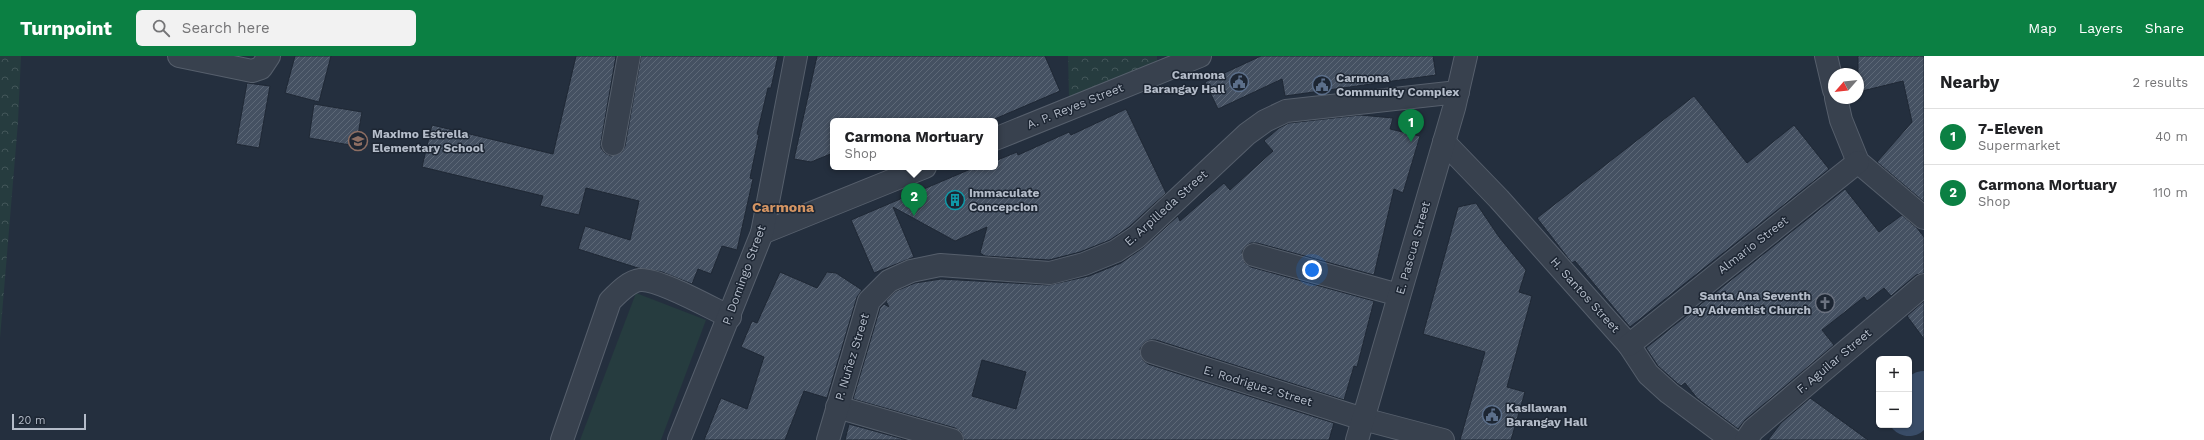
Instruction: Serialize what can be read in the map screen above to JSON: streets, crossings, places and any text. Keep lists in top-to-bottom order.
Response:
{
  "streets": {
    "street": [
      "A. P. Reyes Street",
      "E. Arpilleda Street",
      "Almario Street",
      "E. Pascua Street",
      "P. Domingo Street",
      "H. Santos Street",
      "P. Nuñez Street",
      "F. Aguilar Street",
      "E. Rodriguez Street"
    ]
  },
  "crossings": [
    ["E. Arpilleda Street", "E. Pascua Street"],
    ["E. Arpilleda Street", "P. Nuñez Street"],
    ["Almario Street", "H. Santos Street"],
    ["E. Pascua Street", "H. Santos Street"],
    ["E. Pascua Street", "E. Rodriguez Street"]
  ],
  "districts": ["Carmona"],
  "places": {
    "public building": ["Carmona Barangay Hall", "Carmona Community Complex", "Kasilawan Barangay Hall"],
    "school or university": ["Maximo Estrella Elementary School"],
    "building": ["Immaculate Concepcion"],
    "church": ["Santa Ana Seventh Day Adventist Church"]
  },
  "scale_bar": "20 m",
  "north": "bottom left",
  "page": {
    "header": "Turnpoint",
    "search": "Search here",
    "nav": ["Map", "Layers", "Share"],
    "heading": ["Nearby", "2 results"],
    "list": [
      {
        "mark": "1",
        "name": "7-Eleven",
        "note": "Supermarket",
        "value": "40 m"
      },
      {
        "mark": "2",
        "name": "Carmona Mortuary",
        "note": "Shop",
        "value": "110 m"
      }
    ],
    "pins": ["1", "2"],
    "popup": ["Carmona Mortuary", "Shop"],
    "map_buttons": ["+", "−"],
    "scale": "20 m"
  }
}
